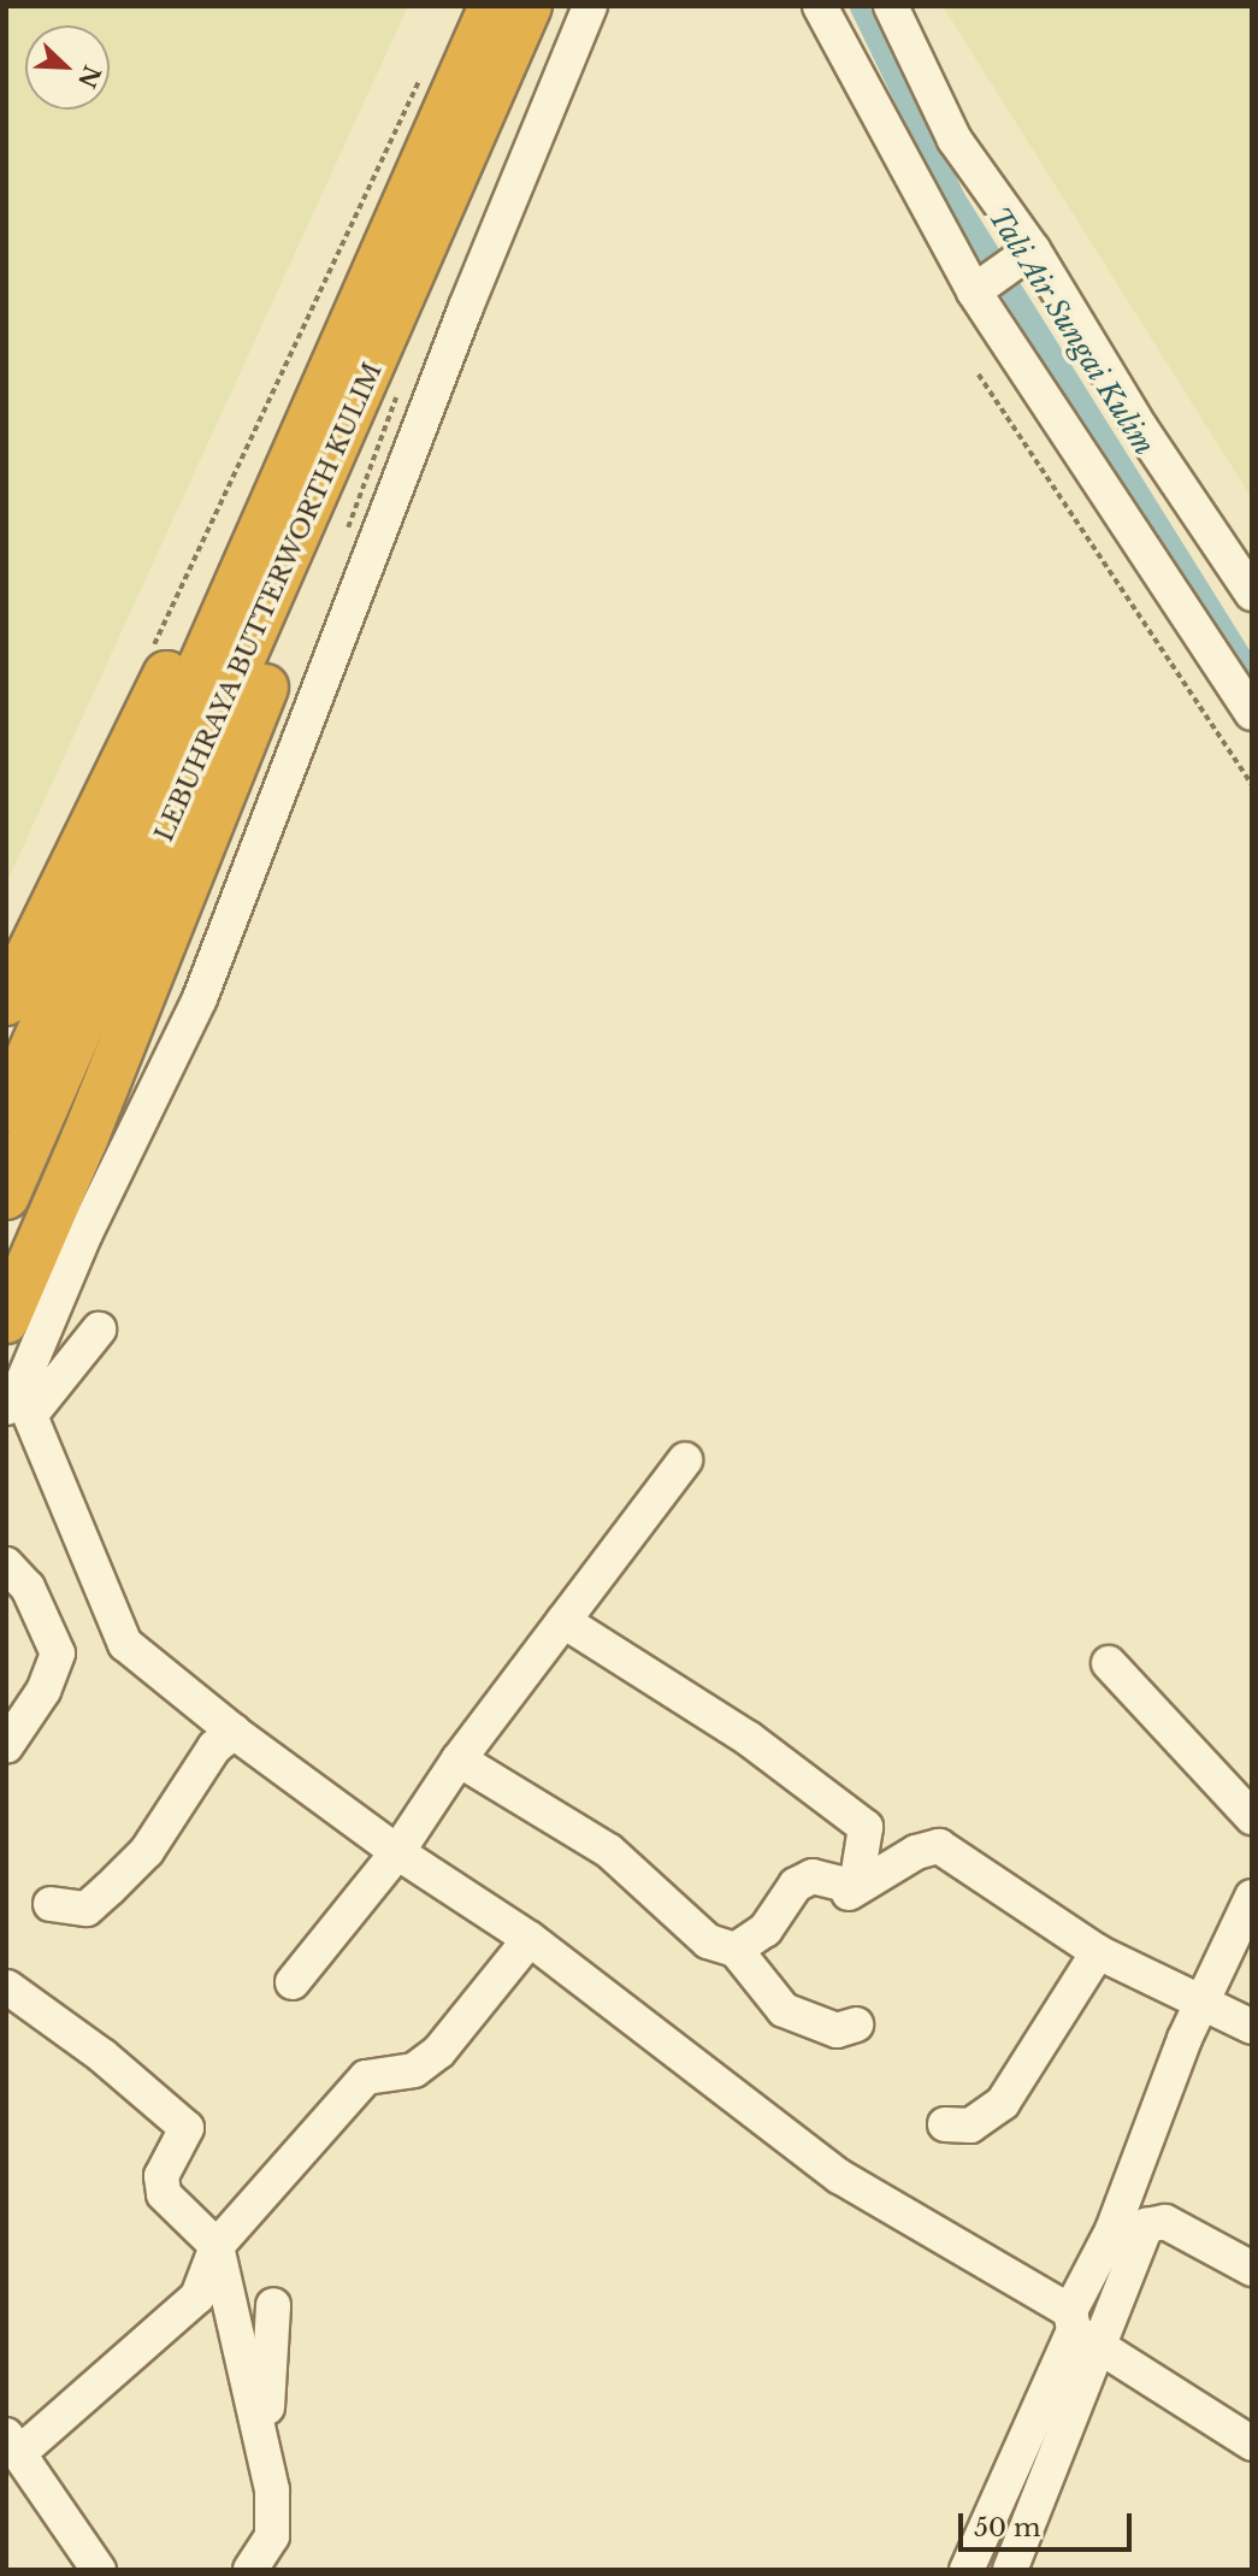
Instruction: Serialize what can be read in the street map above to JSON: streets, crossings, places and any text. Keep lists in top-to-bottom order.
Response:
{
  "streets": {
    "highway": ["LEBUHRAYA BUTTERWORTH KULIM"]
  },
  "water": ["Tali Air Sungai Kulim"],
  "scale_bar": "50 m",
  "north": "bottom right"
}
